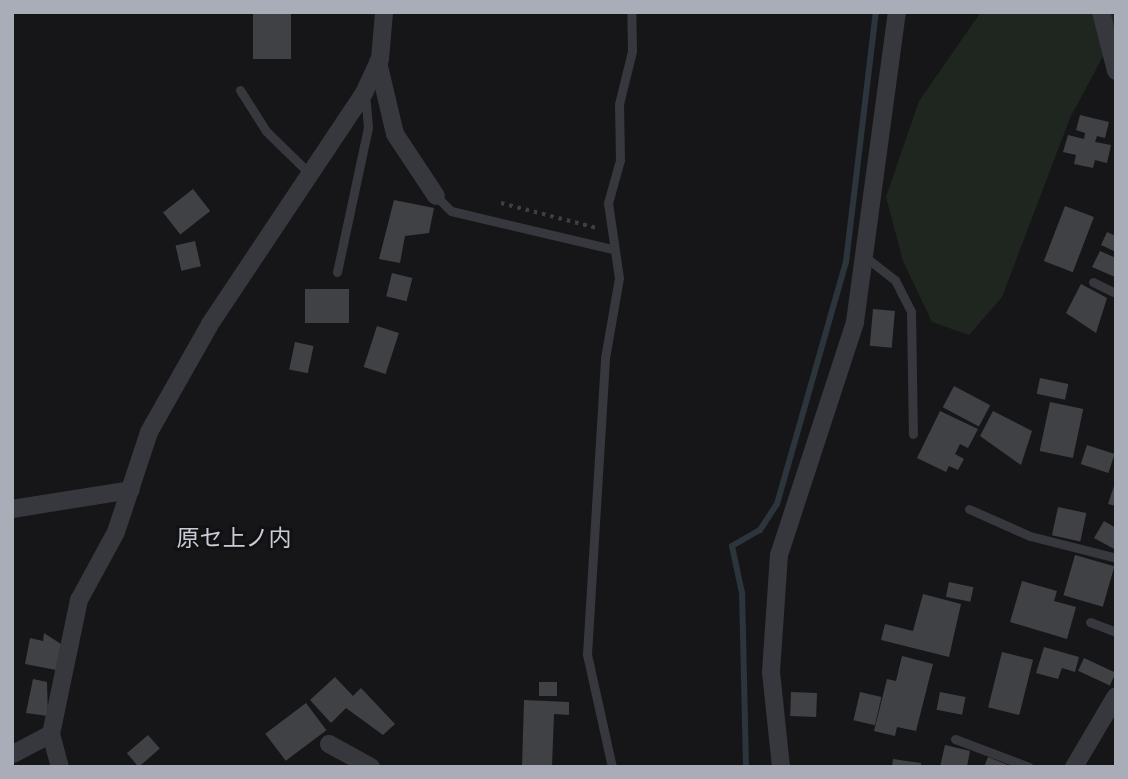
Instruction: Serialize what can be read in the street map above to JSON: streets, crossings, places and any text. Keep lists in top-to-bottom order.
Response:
{
  "districts": ["原セ上ノ内"]
}
